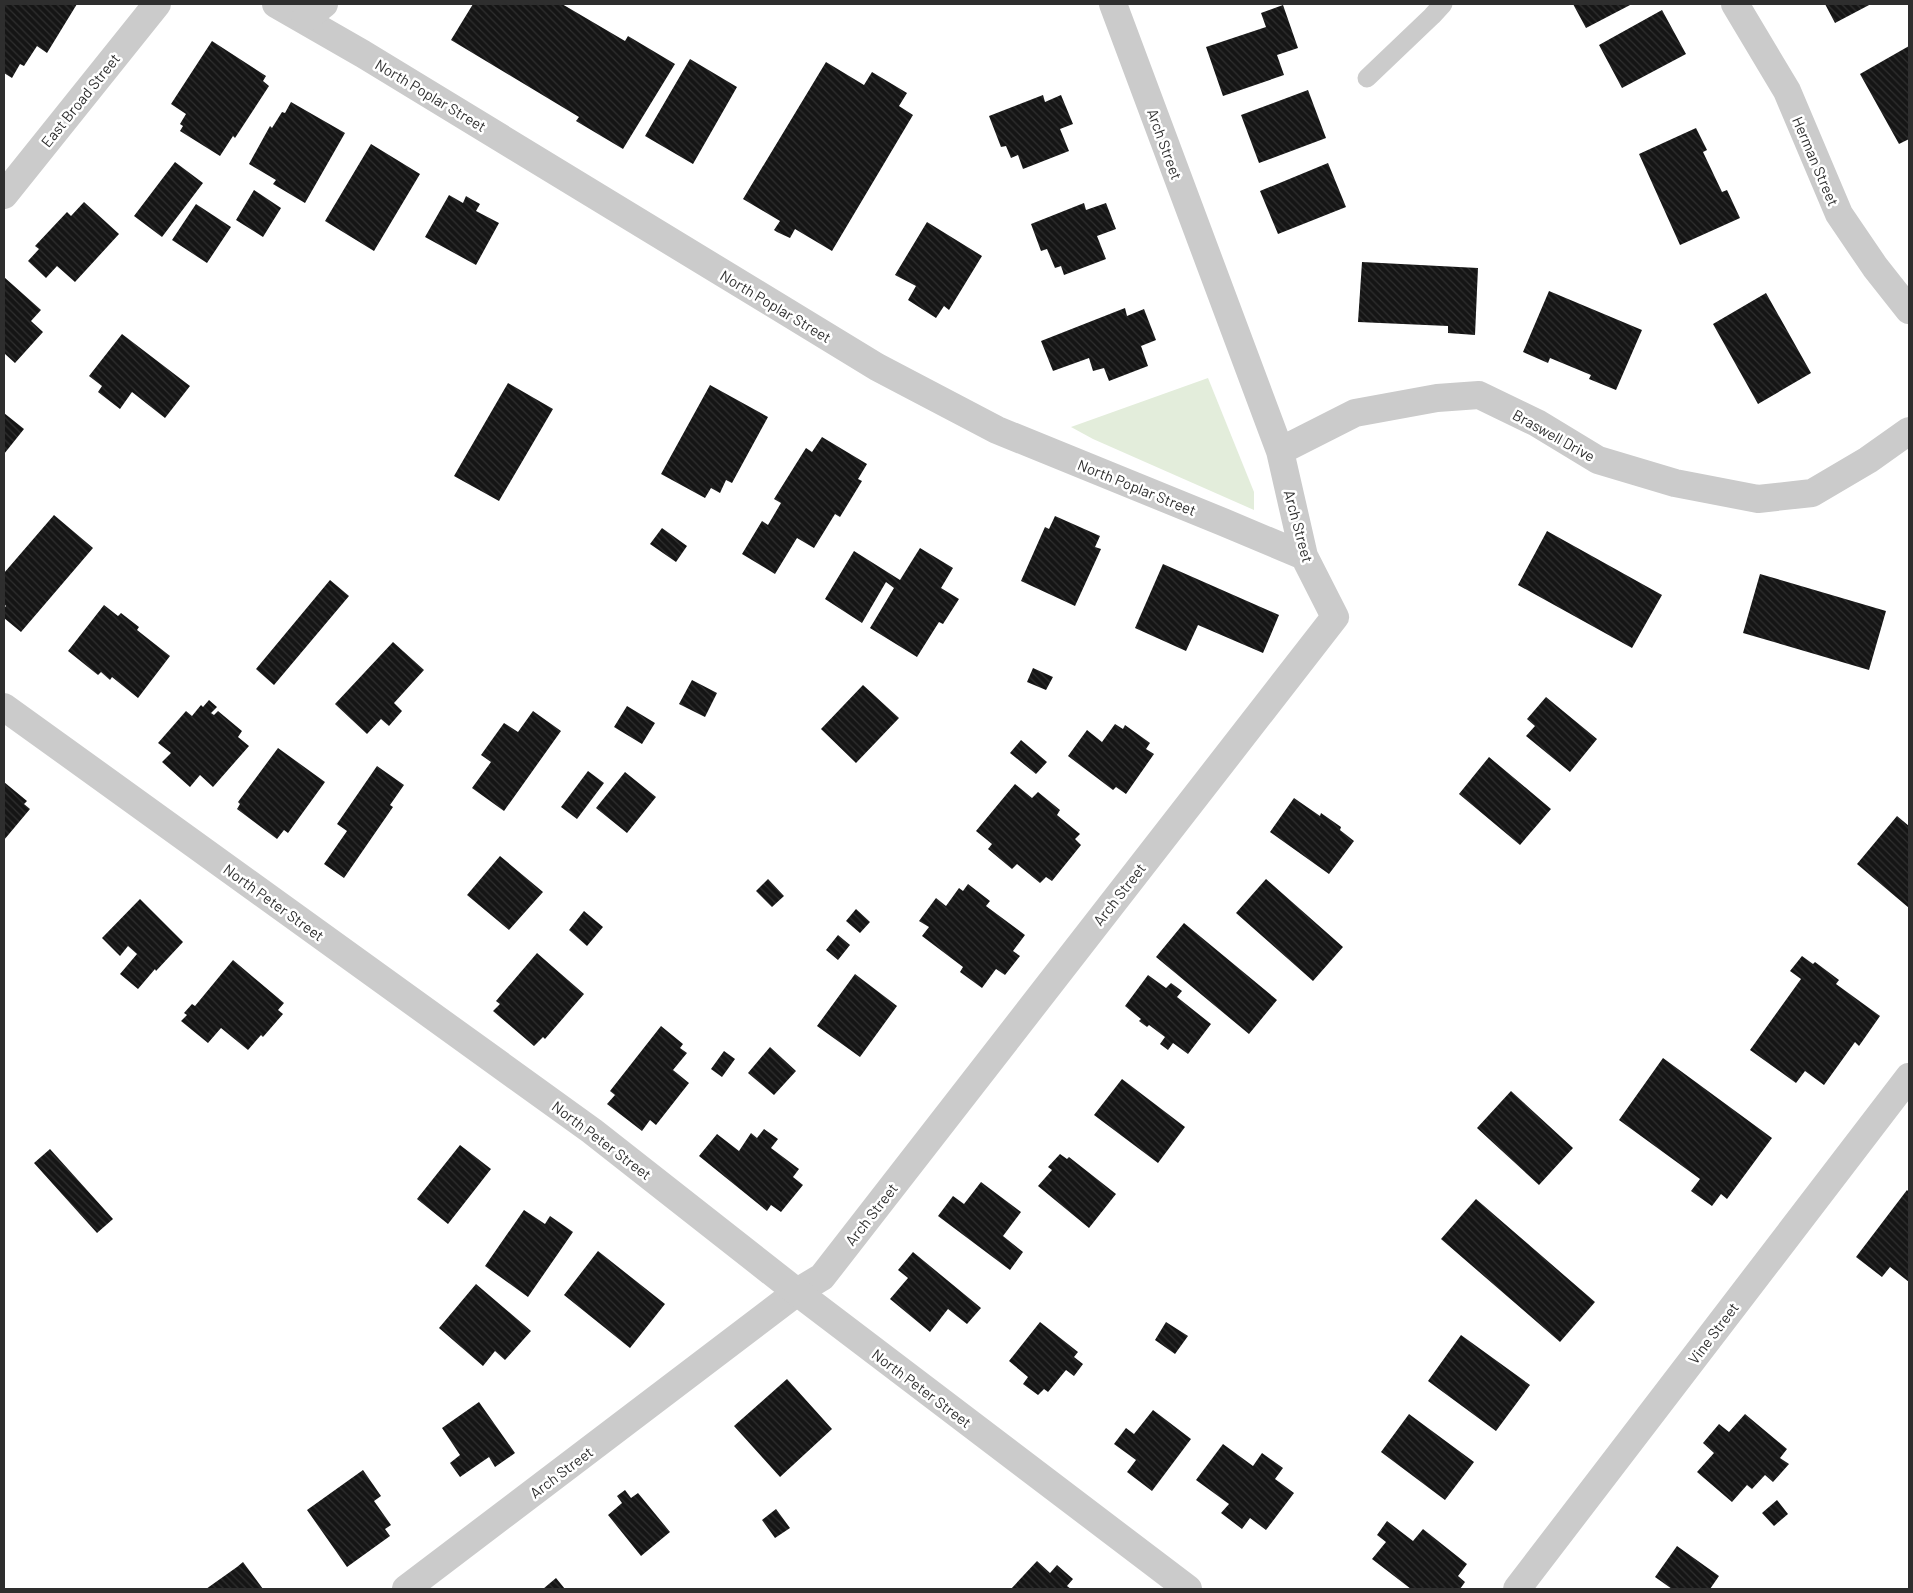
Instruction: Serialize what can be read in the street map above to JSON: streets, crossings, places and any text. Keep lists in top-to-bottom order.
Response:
{
  "streets": {
    "street": [
      "North Poplar Street",
      "East Broad Street",
      "Arch Street",
      "Herman Street",
      "Braswell Drive",
      "North Peter Street",
      "Vine Street"
    ]
  },
  "crossings": [
    ["North Poplar Street", "Arch Street"],
    ["Arch Street", "Braswell Drive"],
    ["Arch Street", "North Peter Street"]
  ]
}
